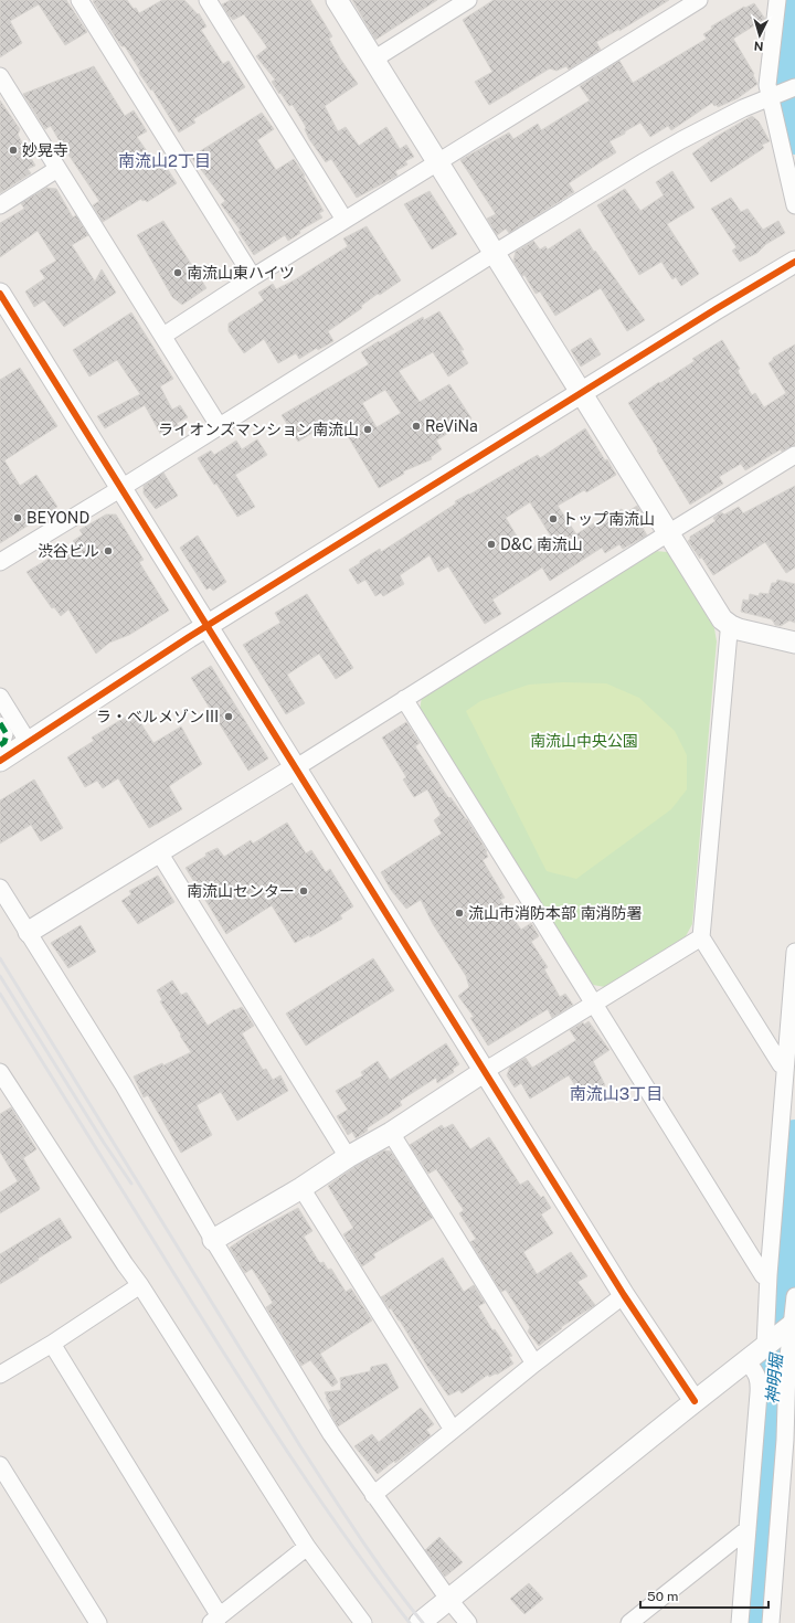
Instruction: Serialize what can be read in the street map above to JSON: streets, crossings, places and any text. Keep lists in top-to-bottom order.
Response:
{
  "districts": ["南流山2丁目", "南流山3丁目"],
  "water": ["神明堀"],
  "parks": ["南流山中央公園"],
  "places": [
    "妙晃寺",
    "南流山東ハイツ",
    "ReViNa",
    "ライオンズマンション南流山",
    "BEYOND",
    "トップ南流山",
    "D&C 南流山",
    "渋谷ビル",
    "ラ・ベルメゾンⅢ",
    "南流山センター",
    "流山市消防本部 南消防署"
  ],
  "scale_bar": "50 m",
  "north": "bottom"
}
